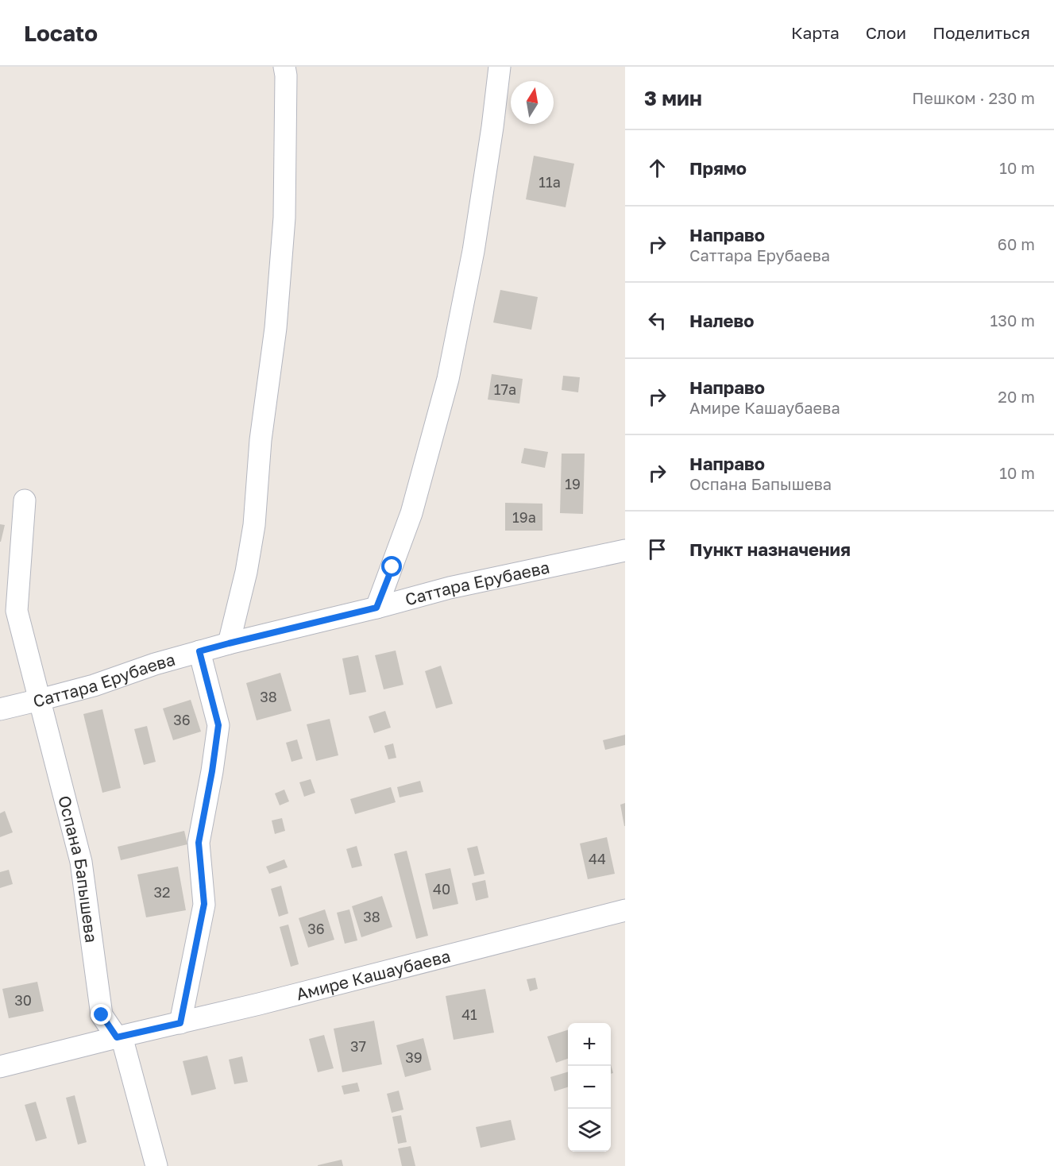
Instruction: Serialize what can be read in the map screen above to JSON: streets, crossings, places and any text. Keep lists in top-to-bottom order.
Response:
{
  "streets": {
    "street": ["Саттара Ерубаева", "Оспана Бапышева", "Амире Кашаубаева"]
  },
  "crossings": [
    ["Саттара Ерубаева", "Оспана Бапышева"],
    ["Оспана Бапышева", "Амире Кашаубаева"]
  ],
  "house_numbers": [
    "11а",
    "17а",
    "19",
    "19а",
    "38",
    "36",
    "44",
    "40",
    "32",
    "38",
    "36",
    "30",
    "41",
    "37",
    "39"
  ],
  "north": "top",
  "page": {
    "header": "Locato",
    "nav": ["Карта", "Слои", "Поделиться"],
    "heading": ["3 мин", "Пешком · 230 m"],
    "list": [
      ["Прямо", "10 m"],
      ["Направо", "Саттара Ерубаева", "60 m"],
      ["Налево", "130 m"],
      ["Направо", "Амире Кашаубаева", "20 m"],
      ["Направо", "Оспана Бапышева", "10 m"],
      "Пункт назначения"
    ],
    "map_buttons": ["+", "−"]
  }
}
